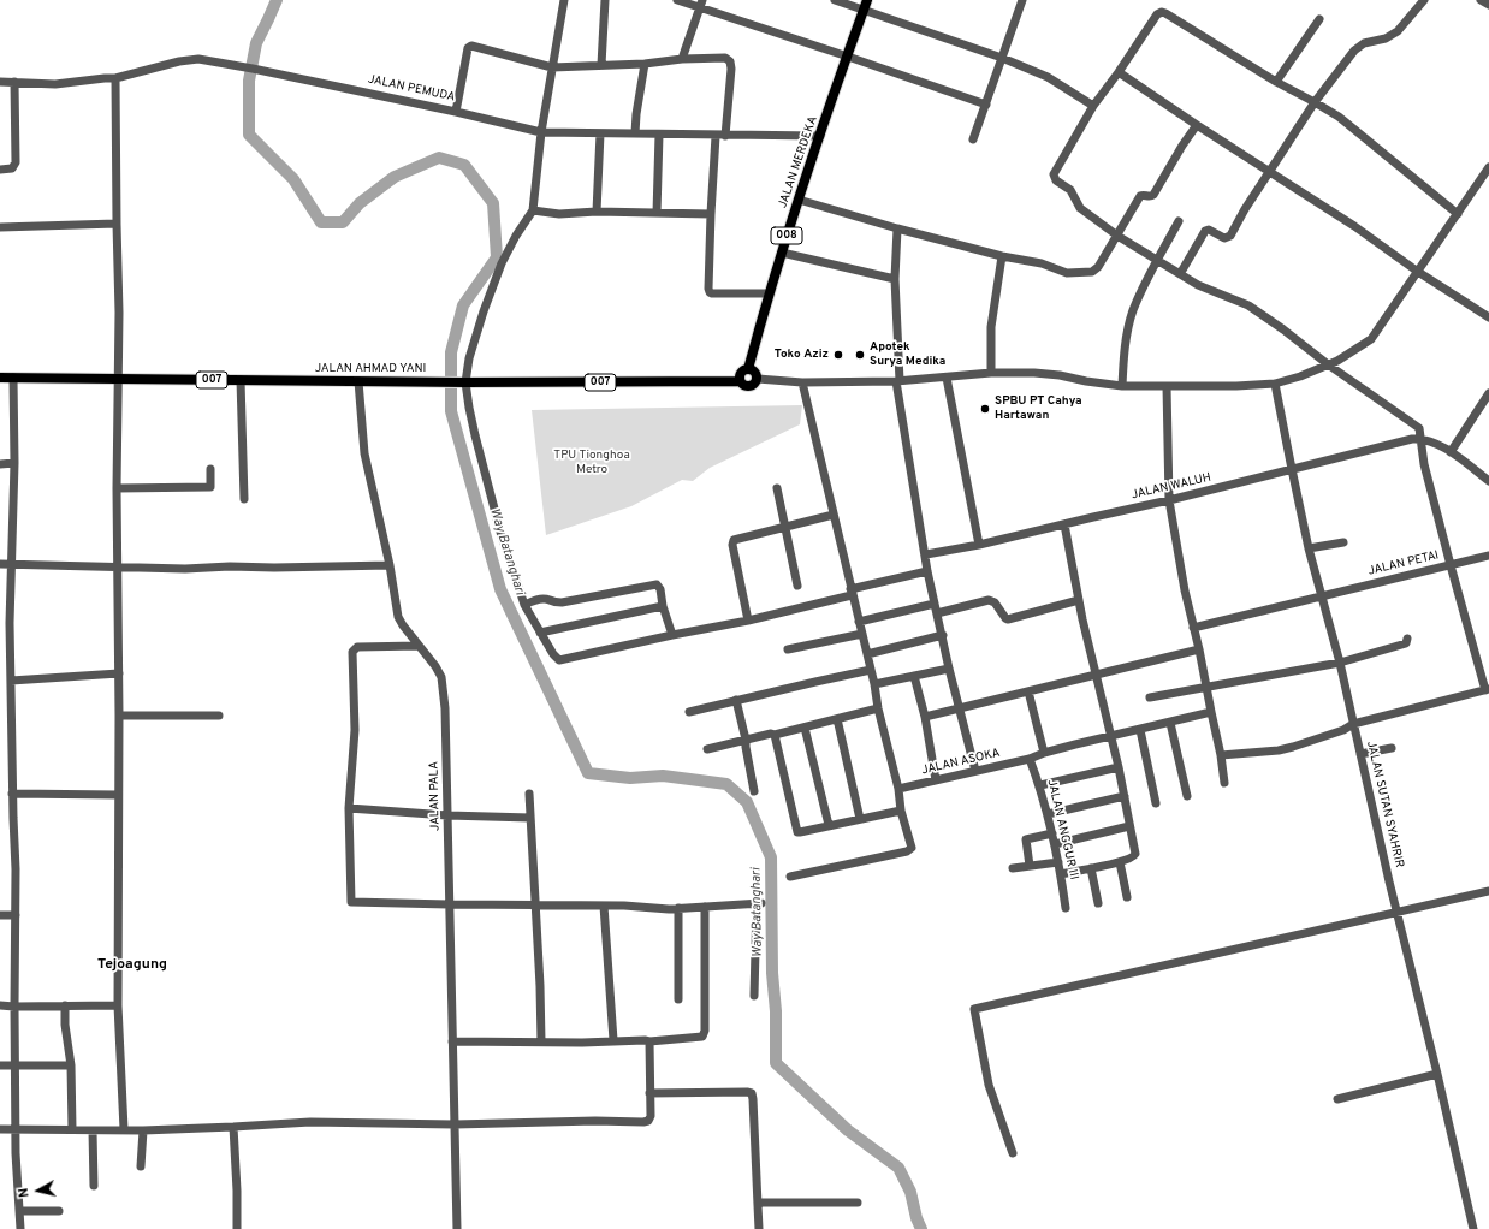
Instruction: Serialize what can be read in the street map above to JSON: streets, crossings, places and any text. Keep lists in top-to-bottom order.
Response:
{
  "streets": {
    "main road": [
      "JALAN MERDEKA",
      "008",
      "JALAN AHMAD YANI",
      "007"
    ],
    "street": [
      "JALAN PEMUDA",
      "JALAN WALUH",
      "JALAN PETAI",
      "JALAN ASOKA",
      "JALAN PALA",
      "JALAN SUTAN SYAHRIR",
      "JALAN ANGGUR III"
    ]
  },
  "crossings": [
    ["JALAN PEMUDA", "JALAN MERDEKA"],
    ["JALAN MERDEKA", "008"],
    ["JALAN MERDEKA", "JALAN AHMAD YANI"],
    ["008", "JALAN AHMAD YANI"],
    ["JALAN AHMAD YANI", "JALAN PALA"],
    ["JALAN WALUH", "JALAN SUTAN SYAHRIR"],
    ["JALAN PETAI", "JALAN SUTAN SYAHRIR"],
    ["JALAN ASOKA", "JALAN ANGGUR III"]
  ],
  "districts": ["Tejoagung"],
  "water": ["Way Batanghari"],
  "parks": ["TPU Tionghoa Metro"],
  "places": ["Toko Aziz", "Apotek Surya Medika", "SPBU PT Cahya Hartawan"],
  "north": "left"
}
